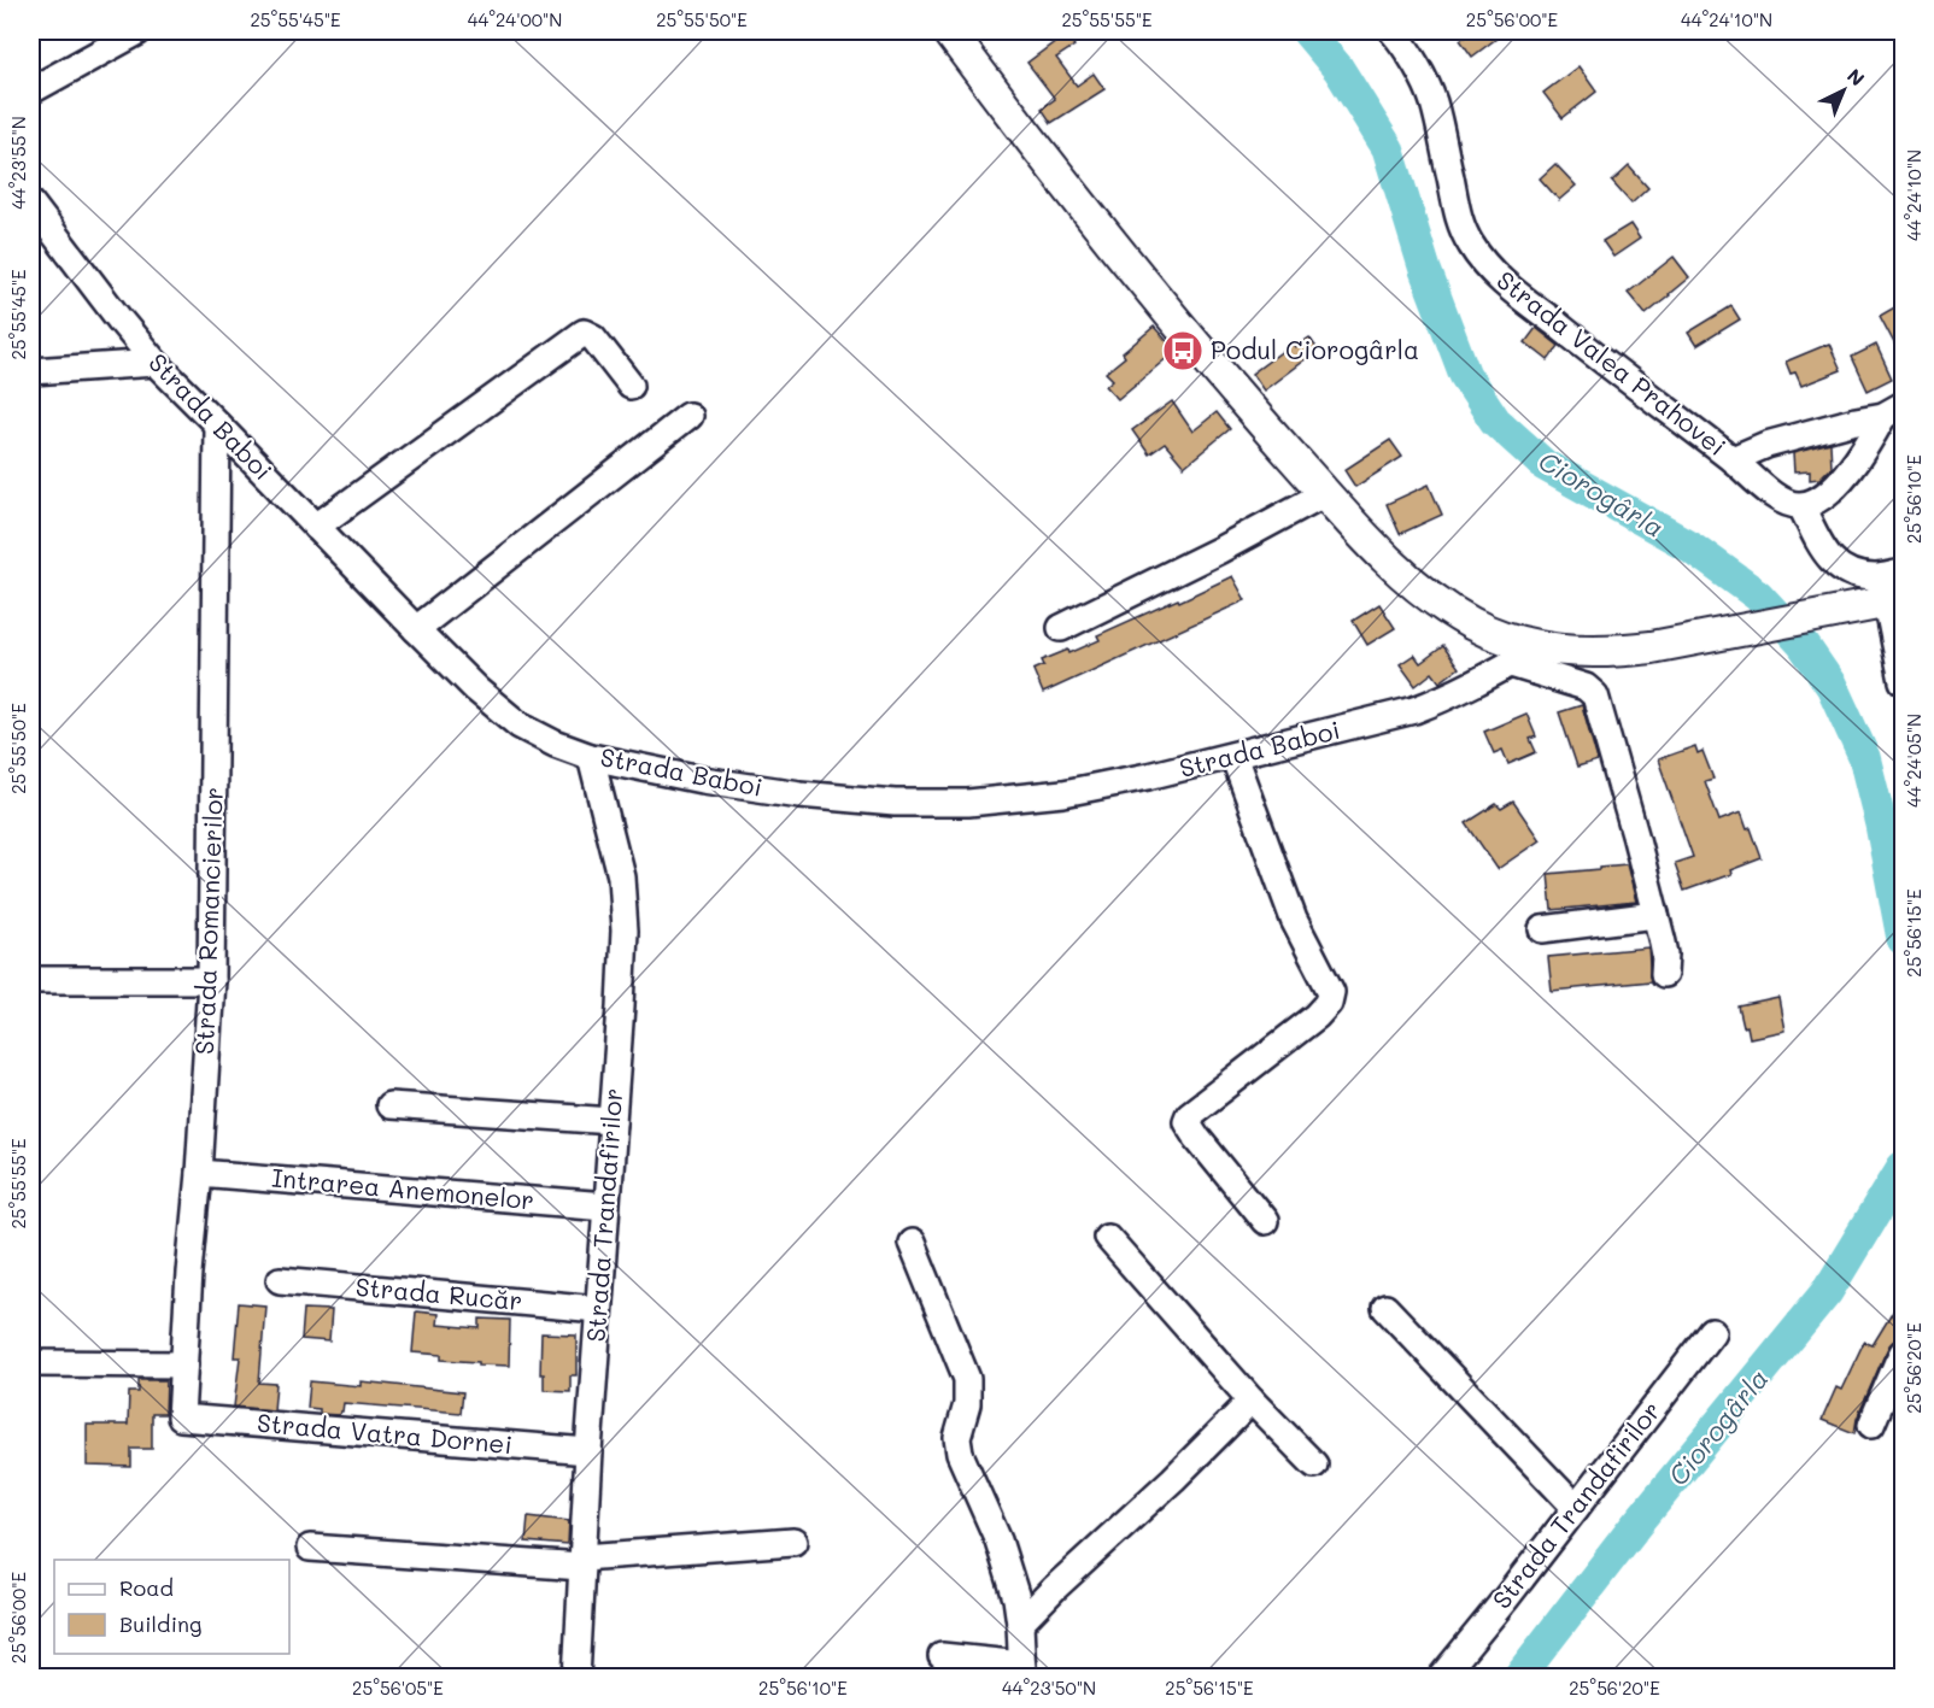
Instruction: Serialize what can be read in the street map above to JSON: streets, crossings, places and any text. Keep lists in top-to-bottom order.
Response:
{
  "streets": {
    "street": [
      "Strada Valea Prahovei",
      "Strada Baboi",
      "Strada Romancierilor",
      "Intrarea Anemonelor",
      "Strada Trandafirilor",
      "Strada Rucăr",
      "Strada Vatra Dornei"
    ]
  },
  "crossings": [
    ["Strada Baboi", "Strada Romancierilor"],
    ["Strada Baboi", "Strada Trandafirilor"],
    ["Strada Romancierilor", "Intrarea Anemonelor"],
    ["Strada Romancierilor", "Strada Vatra Dornei"],
    ["Intrarea Anemonelor", "Strada Trandafirilor"],
    ["Strada Trandafirilor", "Strada Rucăr"],
    ["Strada Trandafirilor", "Strada Vatra Dornei"]
  ],
  "water": ["Ciorogârla"],
  "places": {
    "bus stop": ["Podul Ciorogârla"]
  },
  "legend": ["Road", "Building"],
  "north": "top right",
  "coordinates": [
    "25°55'45\"E",
    "44°24'00\"N",
    "25°55'50\"E",
    "25°55'55\"E",
    "25°56'00\"E",
    "44°24'10\"N",
    "44°23'55\"N",
    "25°56'10\"E",
    "44°24'05\"N",
    "25°56'15\"E",
    "25°56'20\"E",
    "25°56'05\"E",
    "44°23'50\"N"
  ]
}
